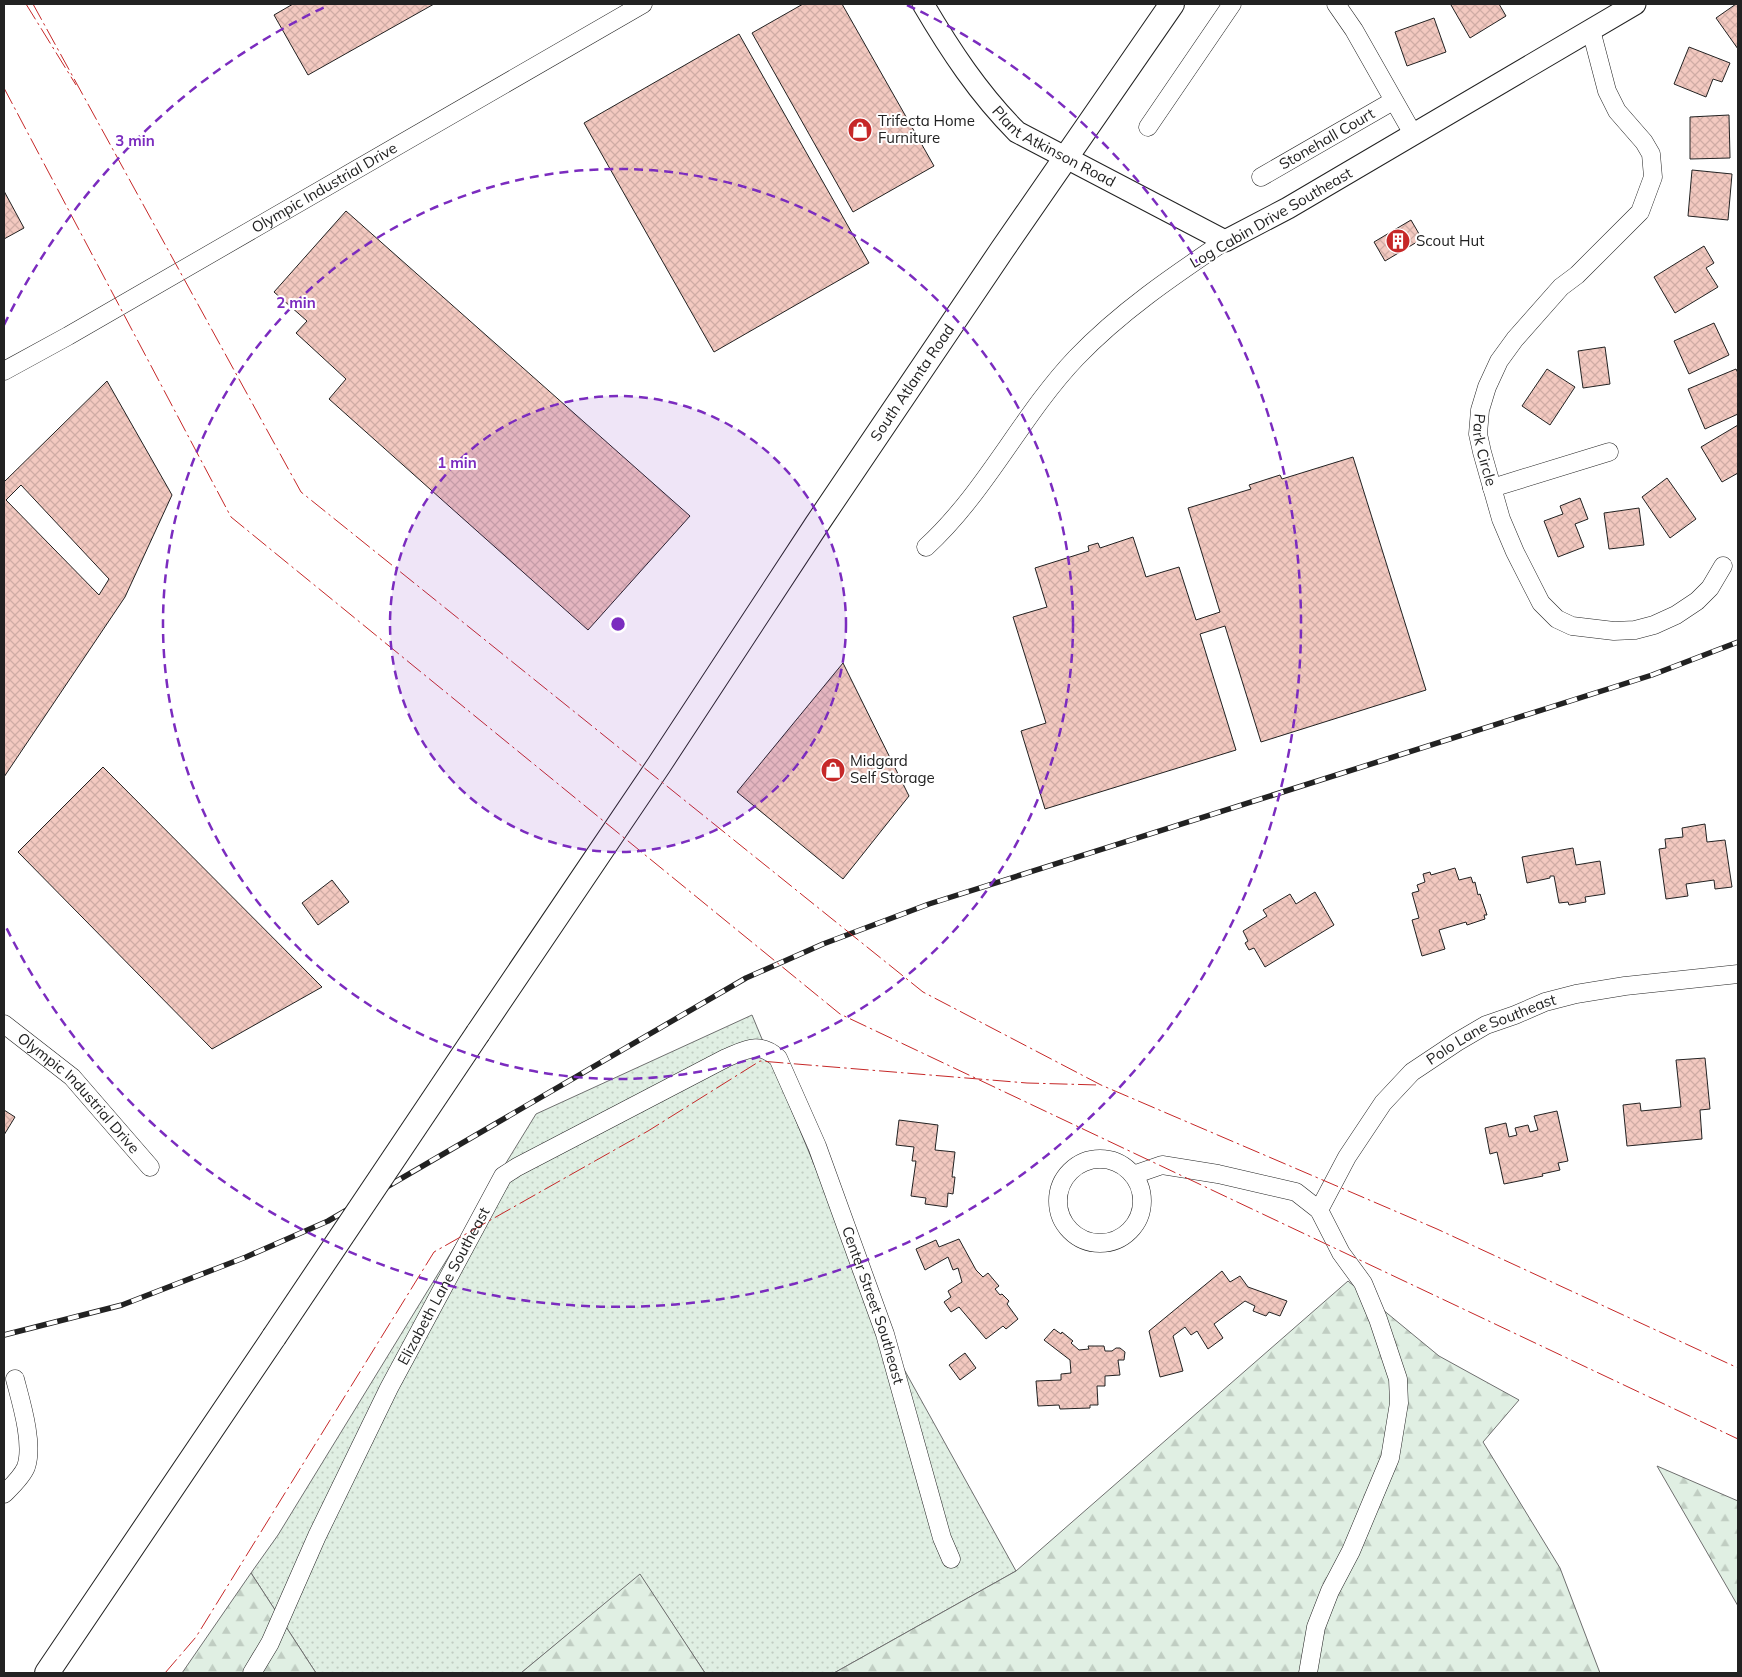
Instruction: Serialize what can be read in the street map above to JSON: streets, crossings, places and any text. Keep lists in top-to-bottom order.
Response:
{
  "streets": {
    "main road": ["South Atlanta Road"],
    "street": [
      "Stonehall Court",
      "Plant Atkinson Road",
      "Olympic Industrial Drive",
      "Log Cabin Drive Southeast",
      "Park Circle",
      "Polo Lane Southeast",
      "Elizabeth Lane Southeast",
      "Center Street Southeast"
    ]
  },
  "crossings": [
    ["Plant Atkinson Road", "Log Cabin Drive Southeast"],
    ["Plant Atkinson Road", "South Atlanta Road"],
    ["Log Cabin Drive Southeast", "Park Circle"],
    ["Elizabeth Lane Southeast", "Center Street Southeast"]
  ],
  "places": {
    "shop": ["Trifecta Home Furniture", "Midgard Self Storage"],
    "building": ["Scout Hut"]
  },
  "rings": ["3 min", "2 min", "1 min"]
}
